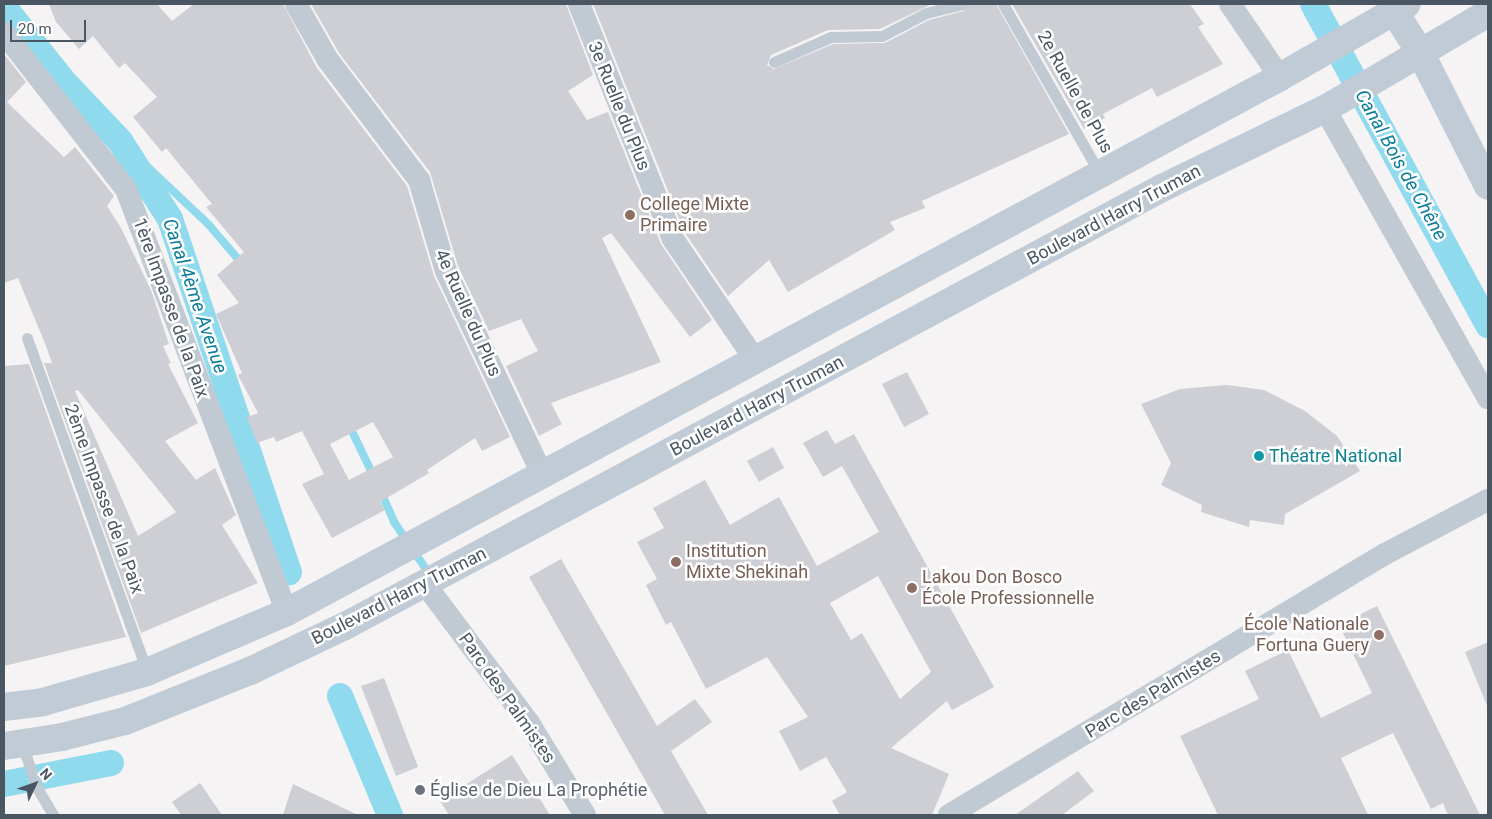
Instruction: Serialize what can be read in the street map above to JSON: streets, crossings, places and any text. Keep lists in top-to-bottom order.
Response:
{
  "streets": {
    "main road": ["Boulevard Harry Truman"],
    "street": [
      "3e Ruelle du Plus",
      "1ère Impasse de la Paix",
      "4e Ruelle du Plus",
      "Parc des Palmistes"
    ],
    "lane": ["2e Ruelle de Plus", "2ème Impasse de la Paix"]
  },
  "crossings": [
    ["Boulevard Harry Truman", "Parc des Palmistes"]
  ],
  "water": ["Canal Bois de Chêne", "Canal 4ème Avenue"],
  "places": [
    "College Mixte Primaire",
    "Théatre National",
    "Institution Mixte Shekinah",
    "Lakou Don Bosco École Professionnelle",
    "École Nationale Fortuna Guery",
    "Église de Dieu La Prophétie"
  ],
  "scale_bar": "20 m",
  "north": "top right"
}
